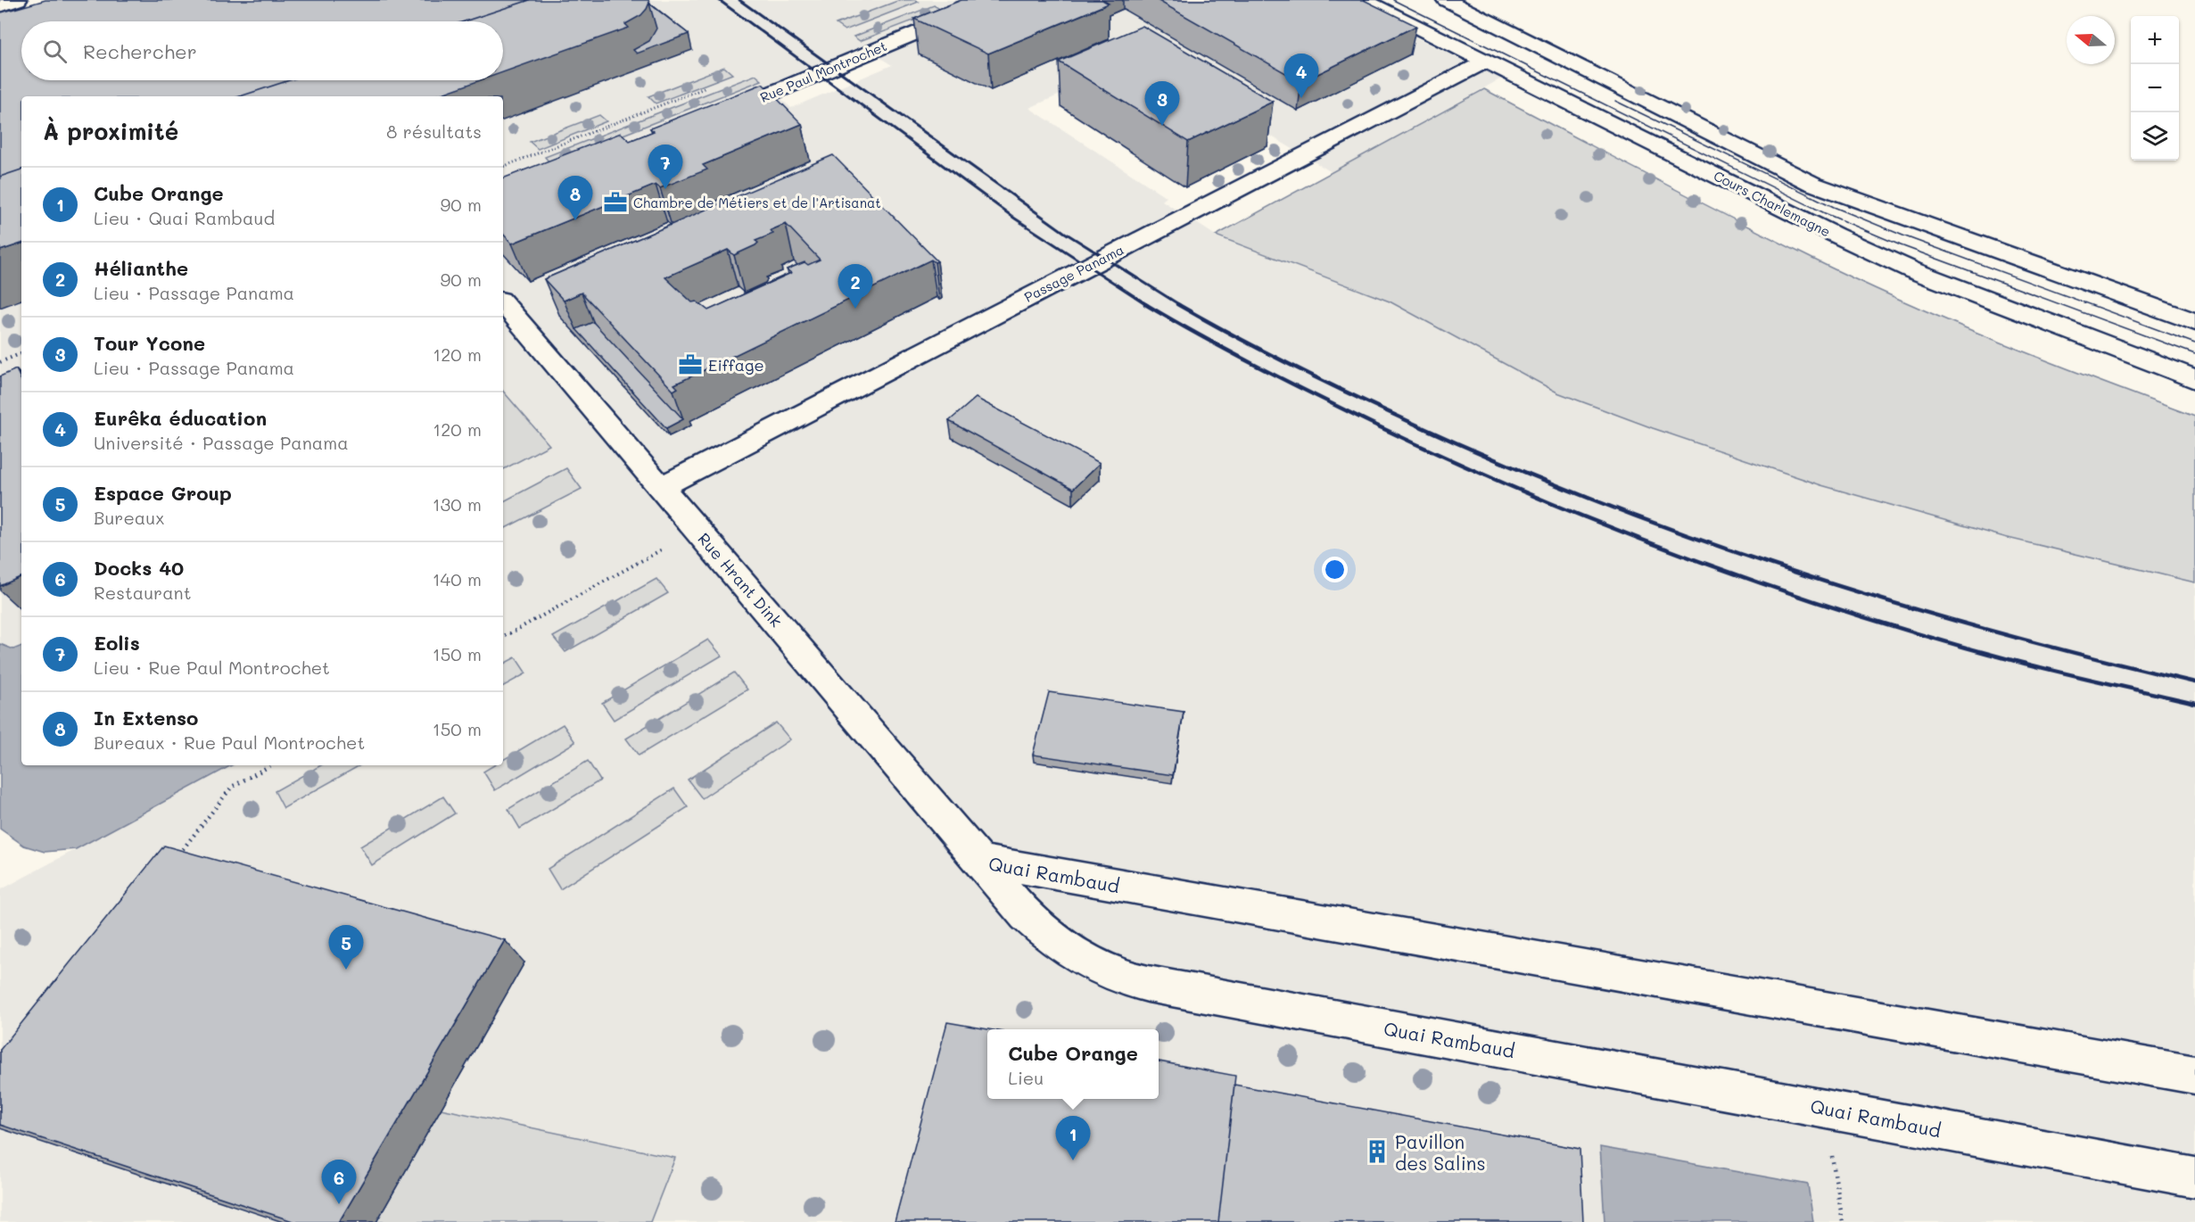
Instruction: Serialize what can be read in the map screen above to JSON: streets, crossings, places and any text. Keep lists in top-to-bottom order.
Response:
{
  "streets": {
    "street": [
      "Rue Paul Montrochet",
      "Cours Charlemagne",
      "Passage Panama",
      "Rue Hrant Dink",
      "Quai Rambaud"
    ]
  },
  "crossings": [
    ["Cours Charlemagne", "Passage Panama"],
    ["Passage Panama", "Rue Hrant Dink"],
    ["Rue Hrant Dink", "Quai Rambaud"]
  ],
  "places": {
    "office": ["Chambre de Métiers et de l'Artisanat", "Eiffage"],
    "building": ["Pavillon des Salins"]
  },
  "north": "left",
  "page": {
    "map_buttons": ["+", "−"],
    "search": "Rechercher",
    "pins": [
      "4",
      "3",
      "7",
      "8",
      "2",
      "5",
      "1",
      "6"
    ],
    "heading": ["À proximité", "8 résultats"],
    "list": [
      {
        "mark": "1",
        "name": "Cube Orange",
        "note": "Lieu · Quai Rambaud",
        "value": "90 m"
      },
      {
        "mark": "2",
        "name": "Hélianthe",
        "note": "Lieu · Passage Panama",
        "value": "90 m"
      },
      {
        "mark": "3",
        "name": "Tour Ycone",
        "note": "Lieu · Passage Panama",
        "value": "120 m"
      },
      {
        "mark": "4",
        "name": "Eurêka éducation",
        "note": "Université · Passage Panama",
        "value": "120 m"
      },
      {
        "mark": "5",
        "name": "Espace Group",
        "note": "Bureaux",
        "value": "130 m"
      },
      {
        "mark": "6",
        "name": "Docks 40",
        "note": "Restaurant",
        "value": "140 m"
      },
      {
        "mark": "7",
        "name": "Eolis",
        "note": "Lieu · Rue Paul Montrochet",
        "value": "150 m"
      },
      {
        "mark": "8",
        "name": "In Extenso",
        "note": "Bureaux · Rue Paul Montrochet",
        "value": "150 m"
      }
    ],
    "popup": ["Cube Orange", "Lieu"]
  }
}
